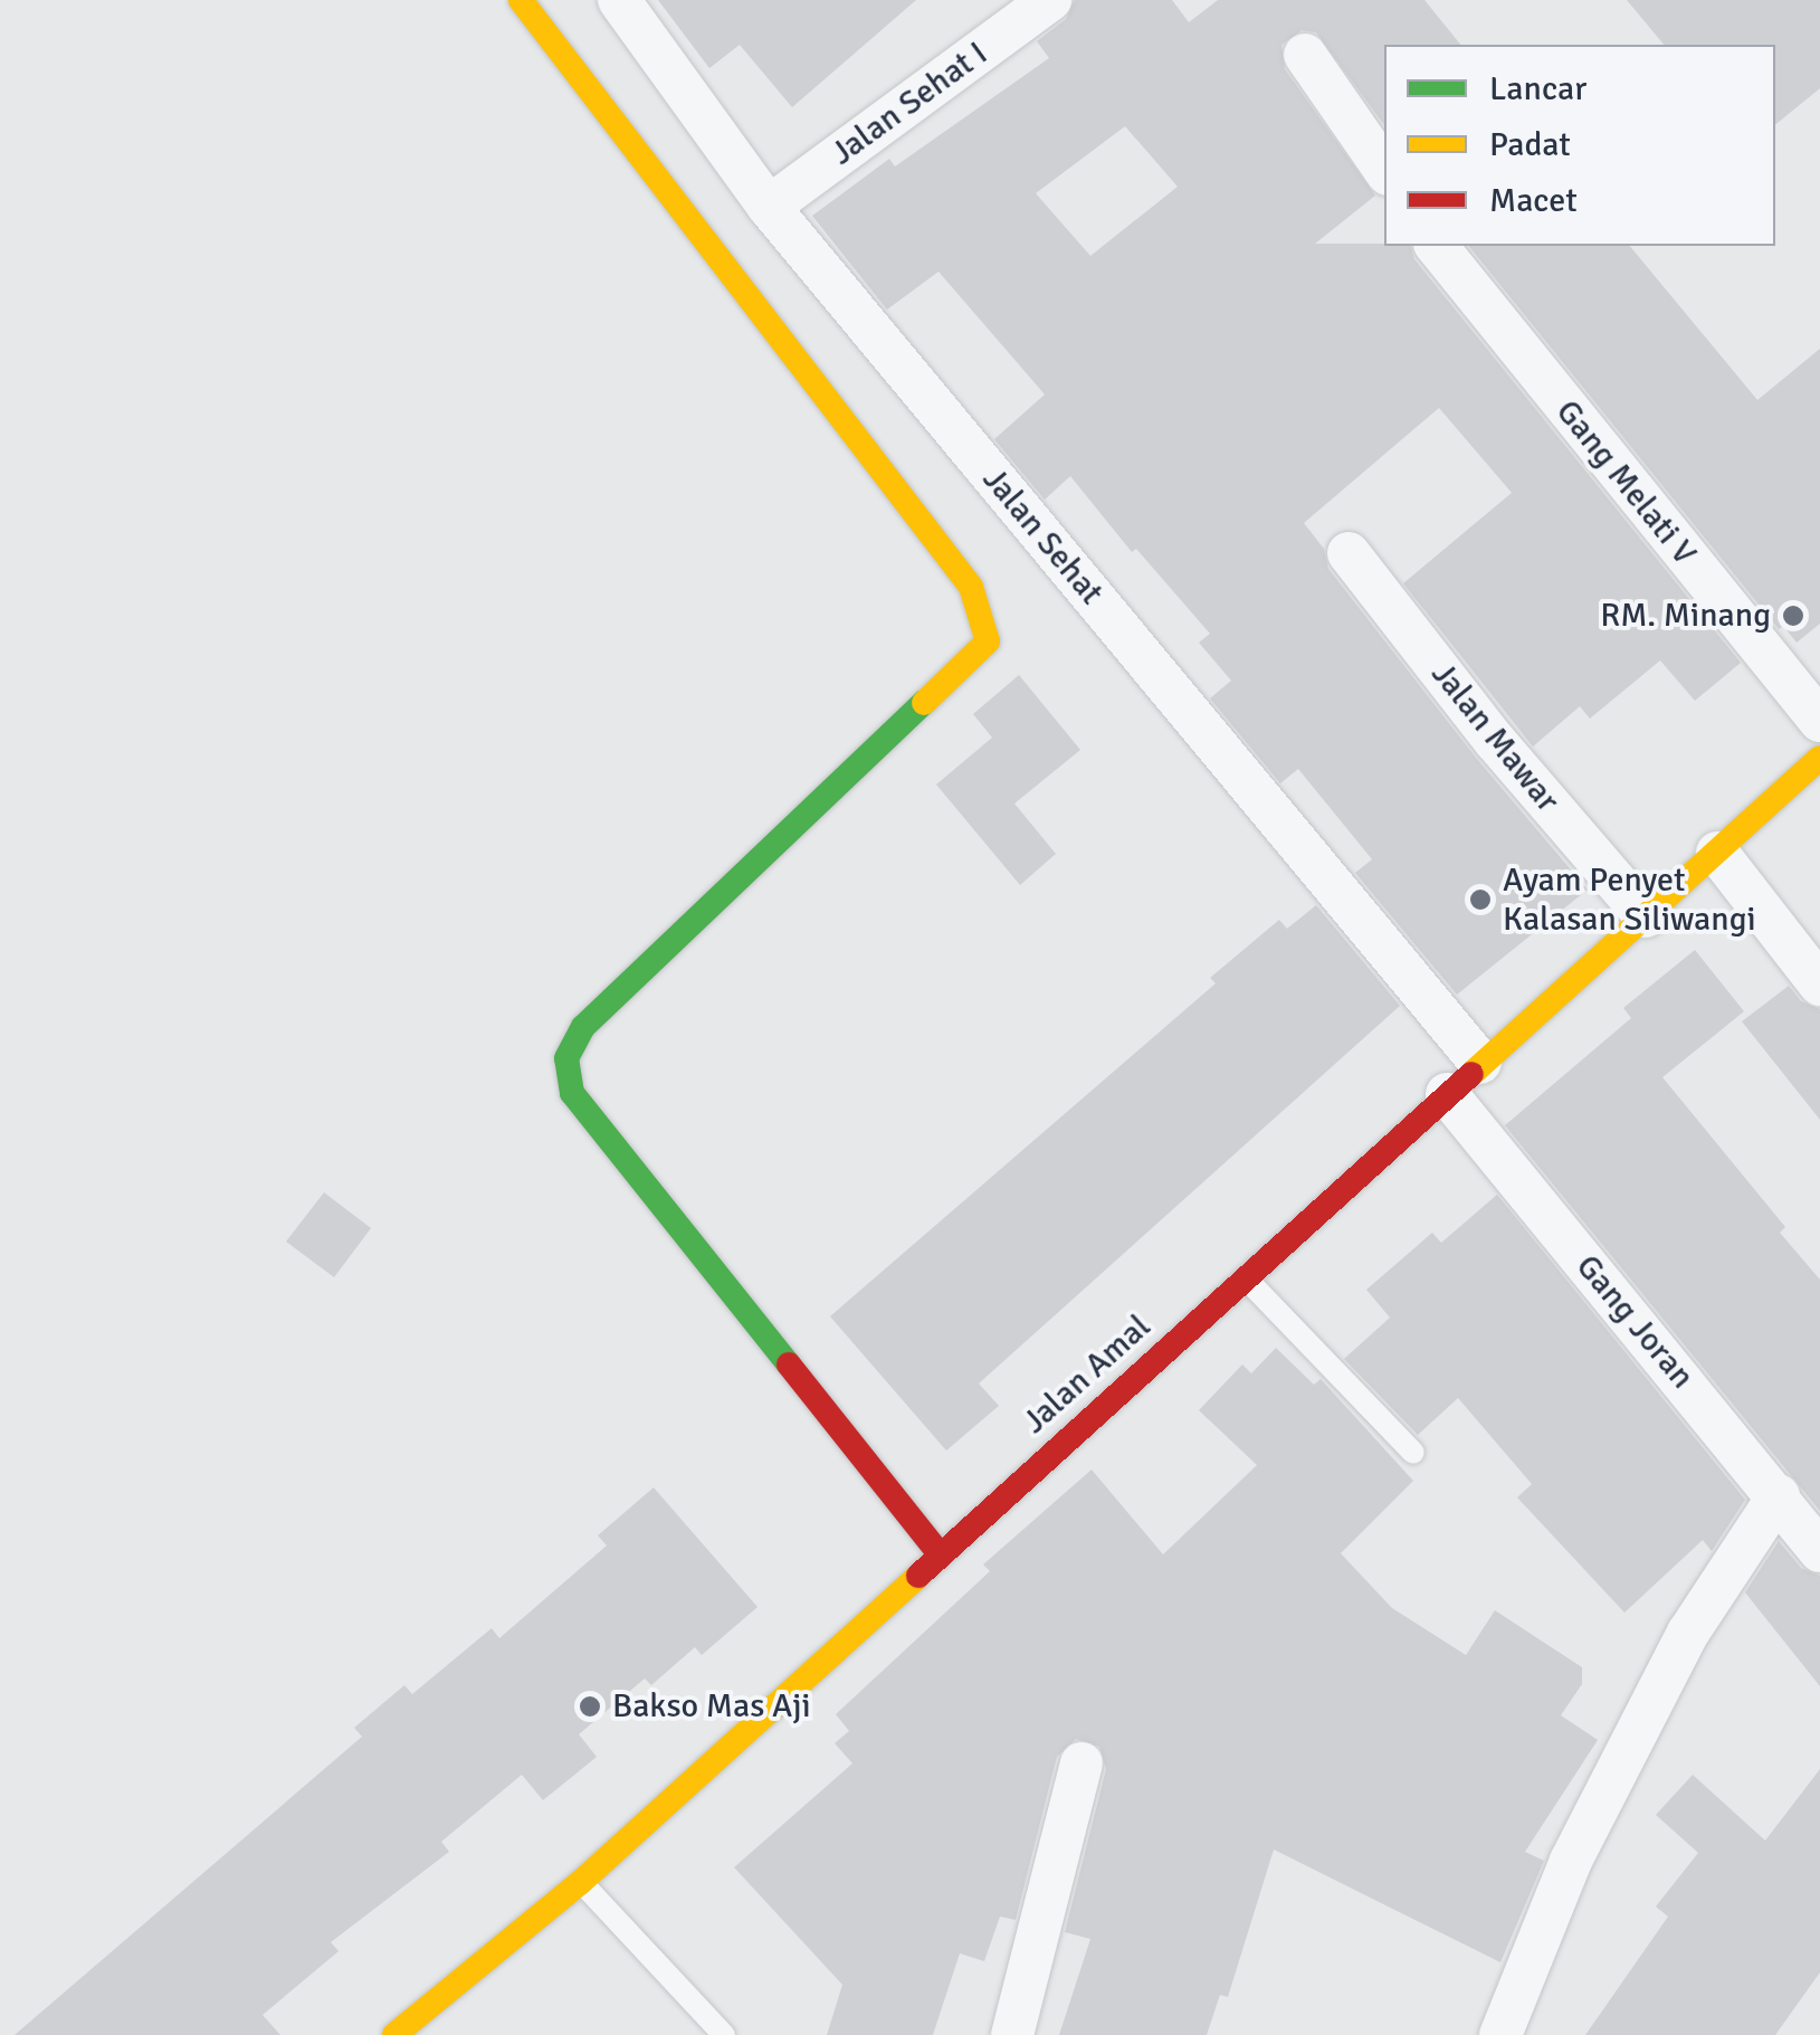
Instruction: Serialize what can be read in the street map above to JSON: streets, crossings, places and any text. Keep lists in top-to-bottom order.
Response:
{
  "streets": {
    "street": [
      "Jalan Sehat I",
      "Gang Melati V",
      "Jalan Sehat",
      "Jalan Mawar",
      "Gang Joran",
      "Jalan Amal"
    ]
  },
  "crossings": [
    ["Jalan Sehat I", "Jalan Sehat"],
    ["Jalan Sehat", "Jalan Amal"],
    ["Jalan Mawar", "Jalan Amal"],
    ["Gang Joran", "Jalan Amal"]
  ],
  "places": ["RM. Minang", "Ayam Penyet Kalasan Siliwangi", "Bakso Mas Aji"],
  "legend": ["Lancar", "Padat", "Macet"]
}
